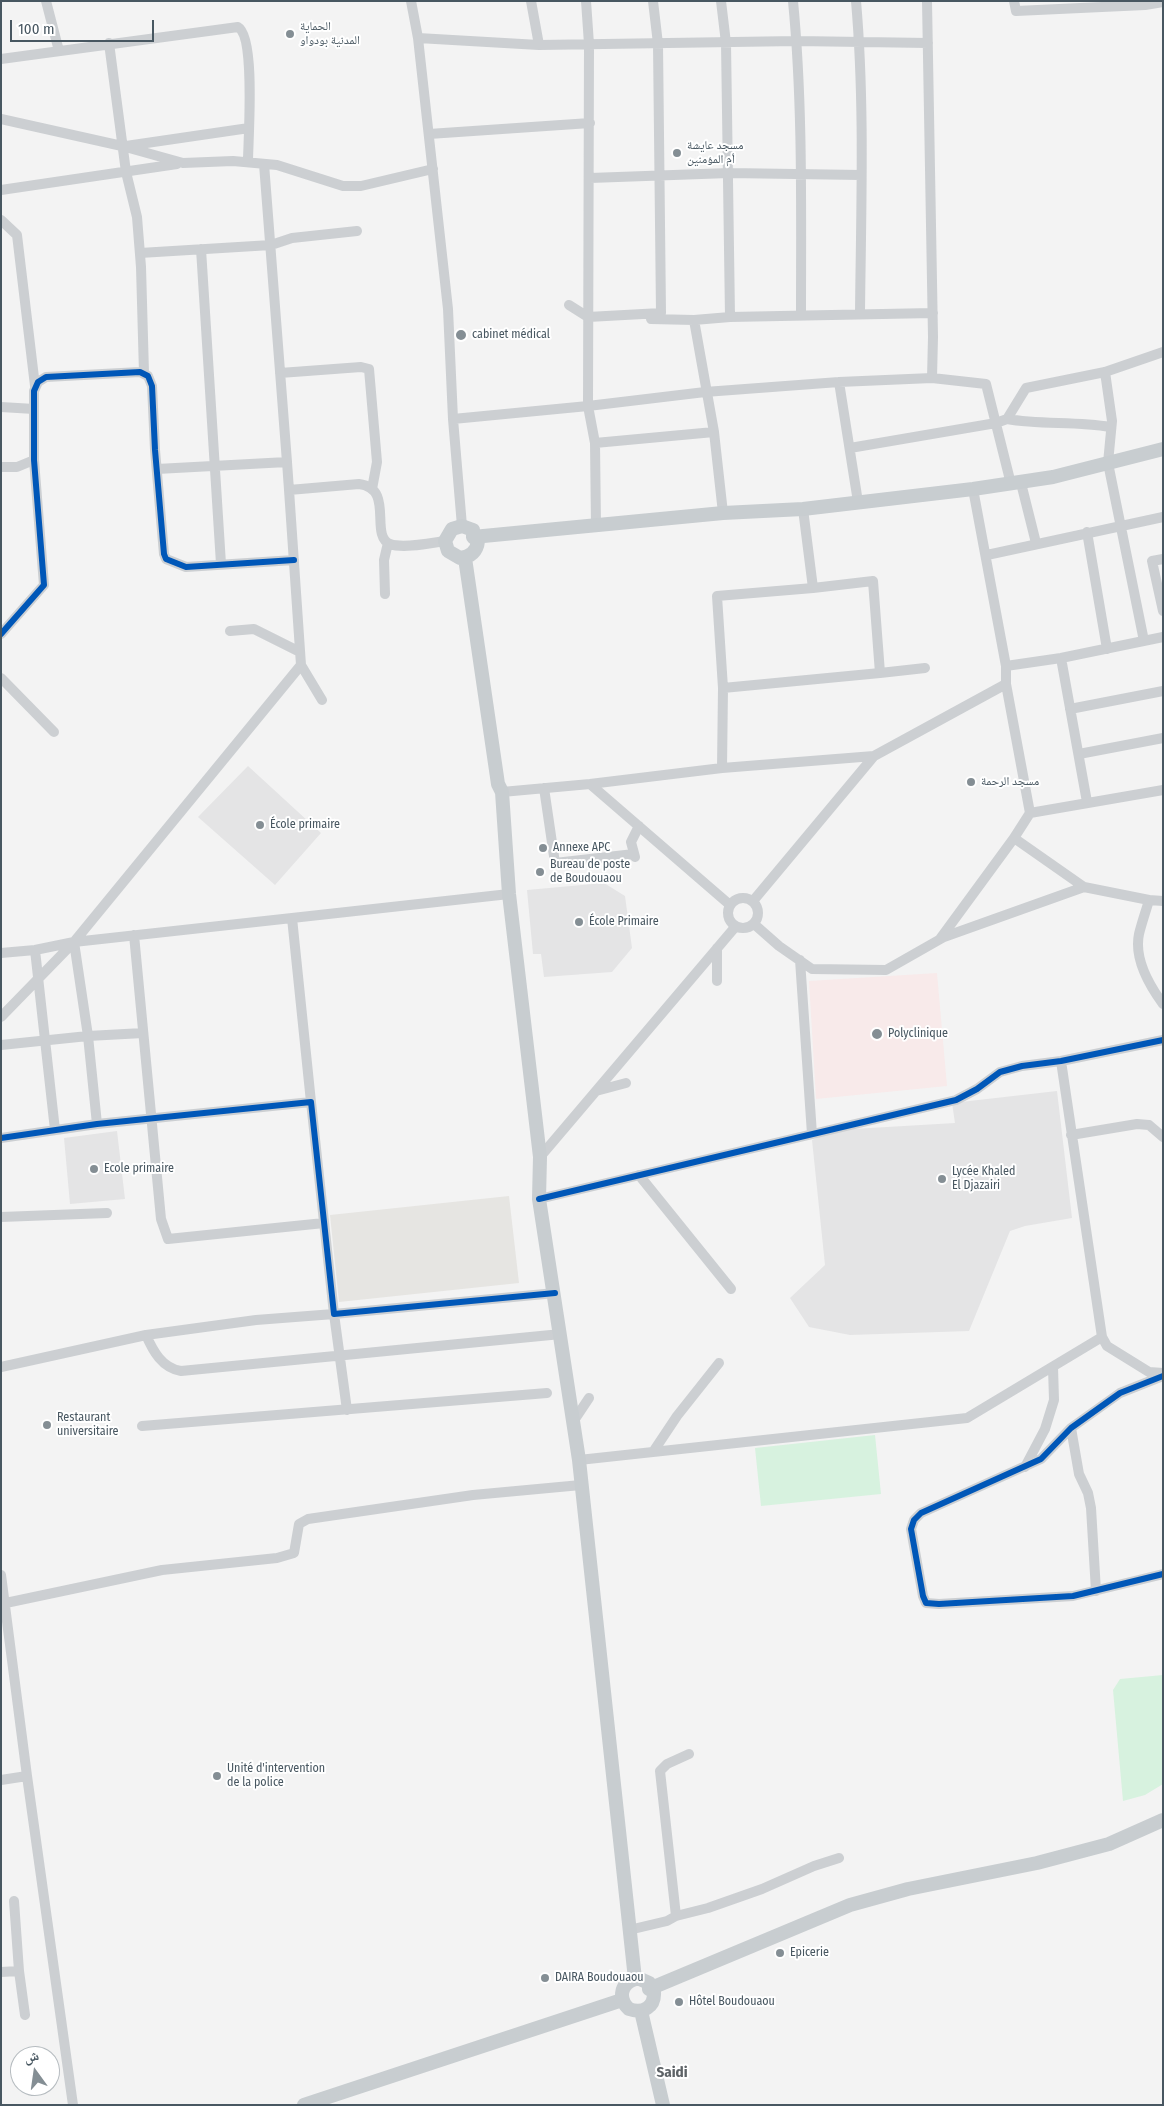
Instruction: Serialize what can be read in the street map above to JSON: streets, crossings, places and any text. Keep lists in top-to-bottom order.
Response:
{
  "districts": ["Saidi"],
  "places": [
    "الحماية المدنية بودواو",
    "مسجد عايشة أم المؤمنين",
    "cabinet médical",
    "مسجد الرحمة",
    "École primaire",
    "Annexe APC",
    "Bureau de poste de Boudouaou",
    "École Primaire",
    "Polyclinique",
    "Ecole primaire",
    "Lycée Khaled El Djazairi",
    "Restaurant universitaire",
    "Unité d'intervention de la police",
    "Epicerie",
    "DAIRA Boudouaou",
    "Hôtel Boudouaou"
  ],
  "scale_bar": "100 m",
  "north": "top"
}
